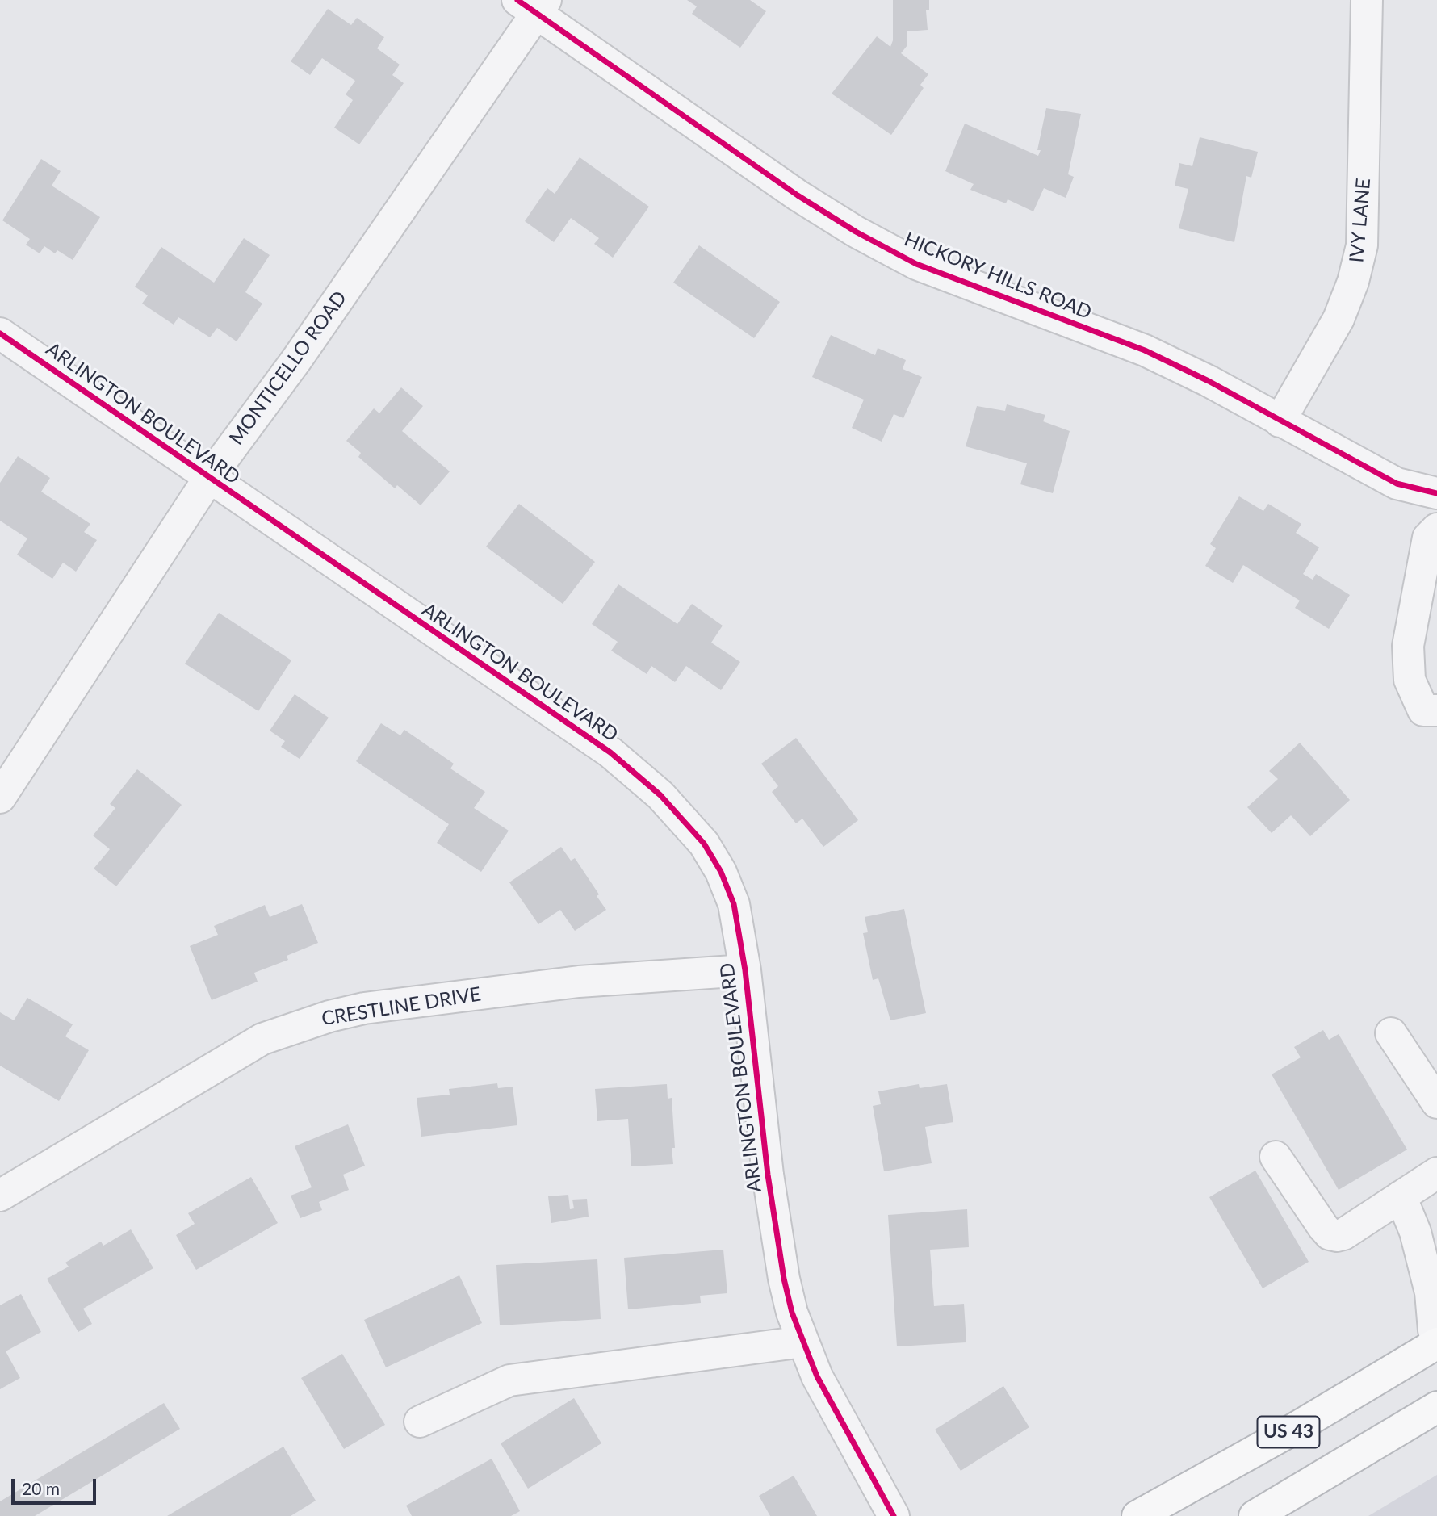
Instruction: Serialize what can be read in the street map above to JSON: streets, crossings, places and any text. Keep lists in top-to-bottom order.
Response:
{
  "streets": {
    "highway": ["US 43"],
    "street": [
      "IVY LANE",
      "HICKORY HILLS ROAD",
      "MONTICELLO ROAD",
      "ARLINGTON BOULEVARD",
      "CRESTLINE DRIVE"
    ]
  },
  "crossings": [
    ["IVY LANE", "HICKORY HILLS ROAD"],
    ["HICKORY HILLS ROAD", "MONTICELLO ROAD"],
    ["MONTICELLO ROAD", "ARLINGTON BOULEVARD"],
    ["ARLINGTON BOULEVARD", "CRESTLINE DRIVE"]
  ],
  "scale_bar": "20 m"
}
